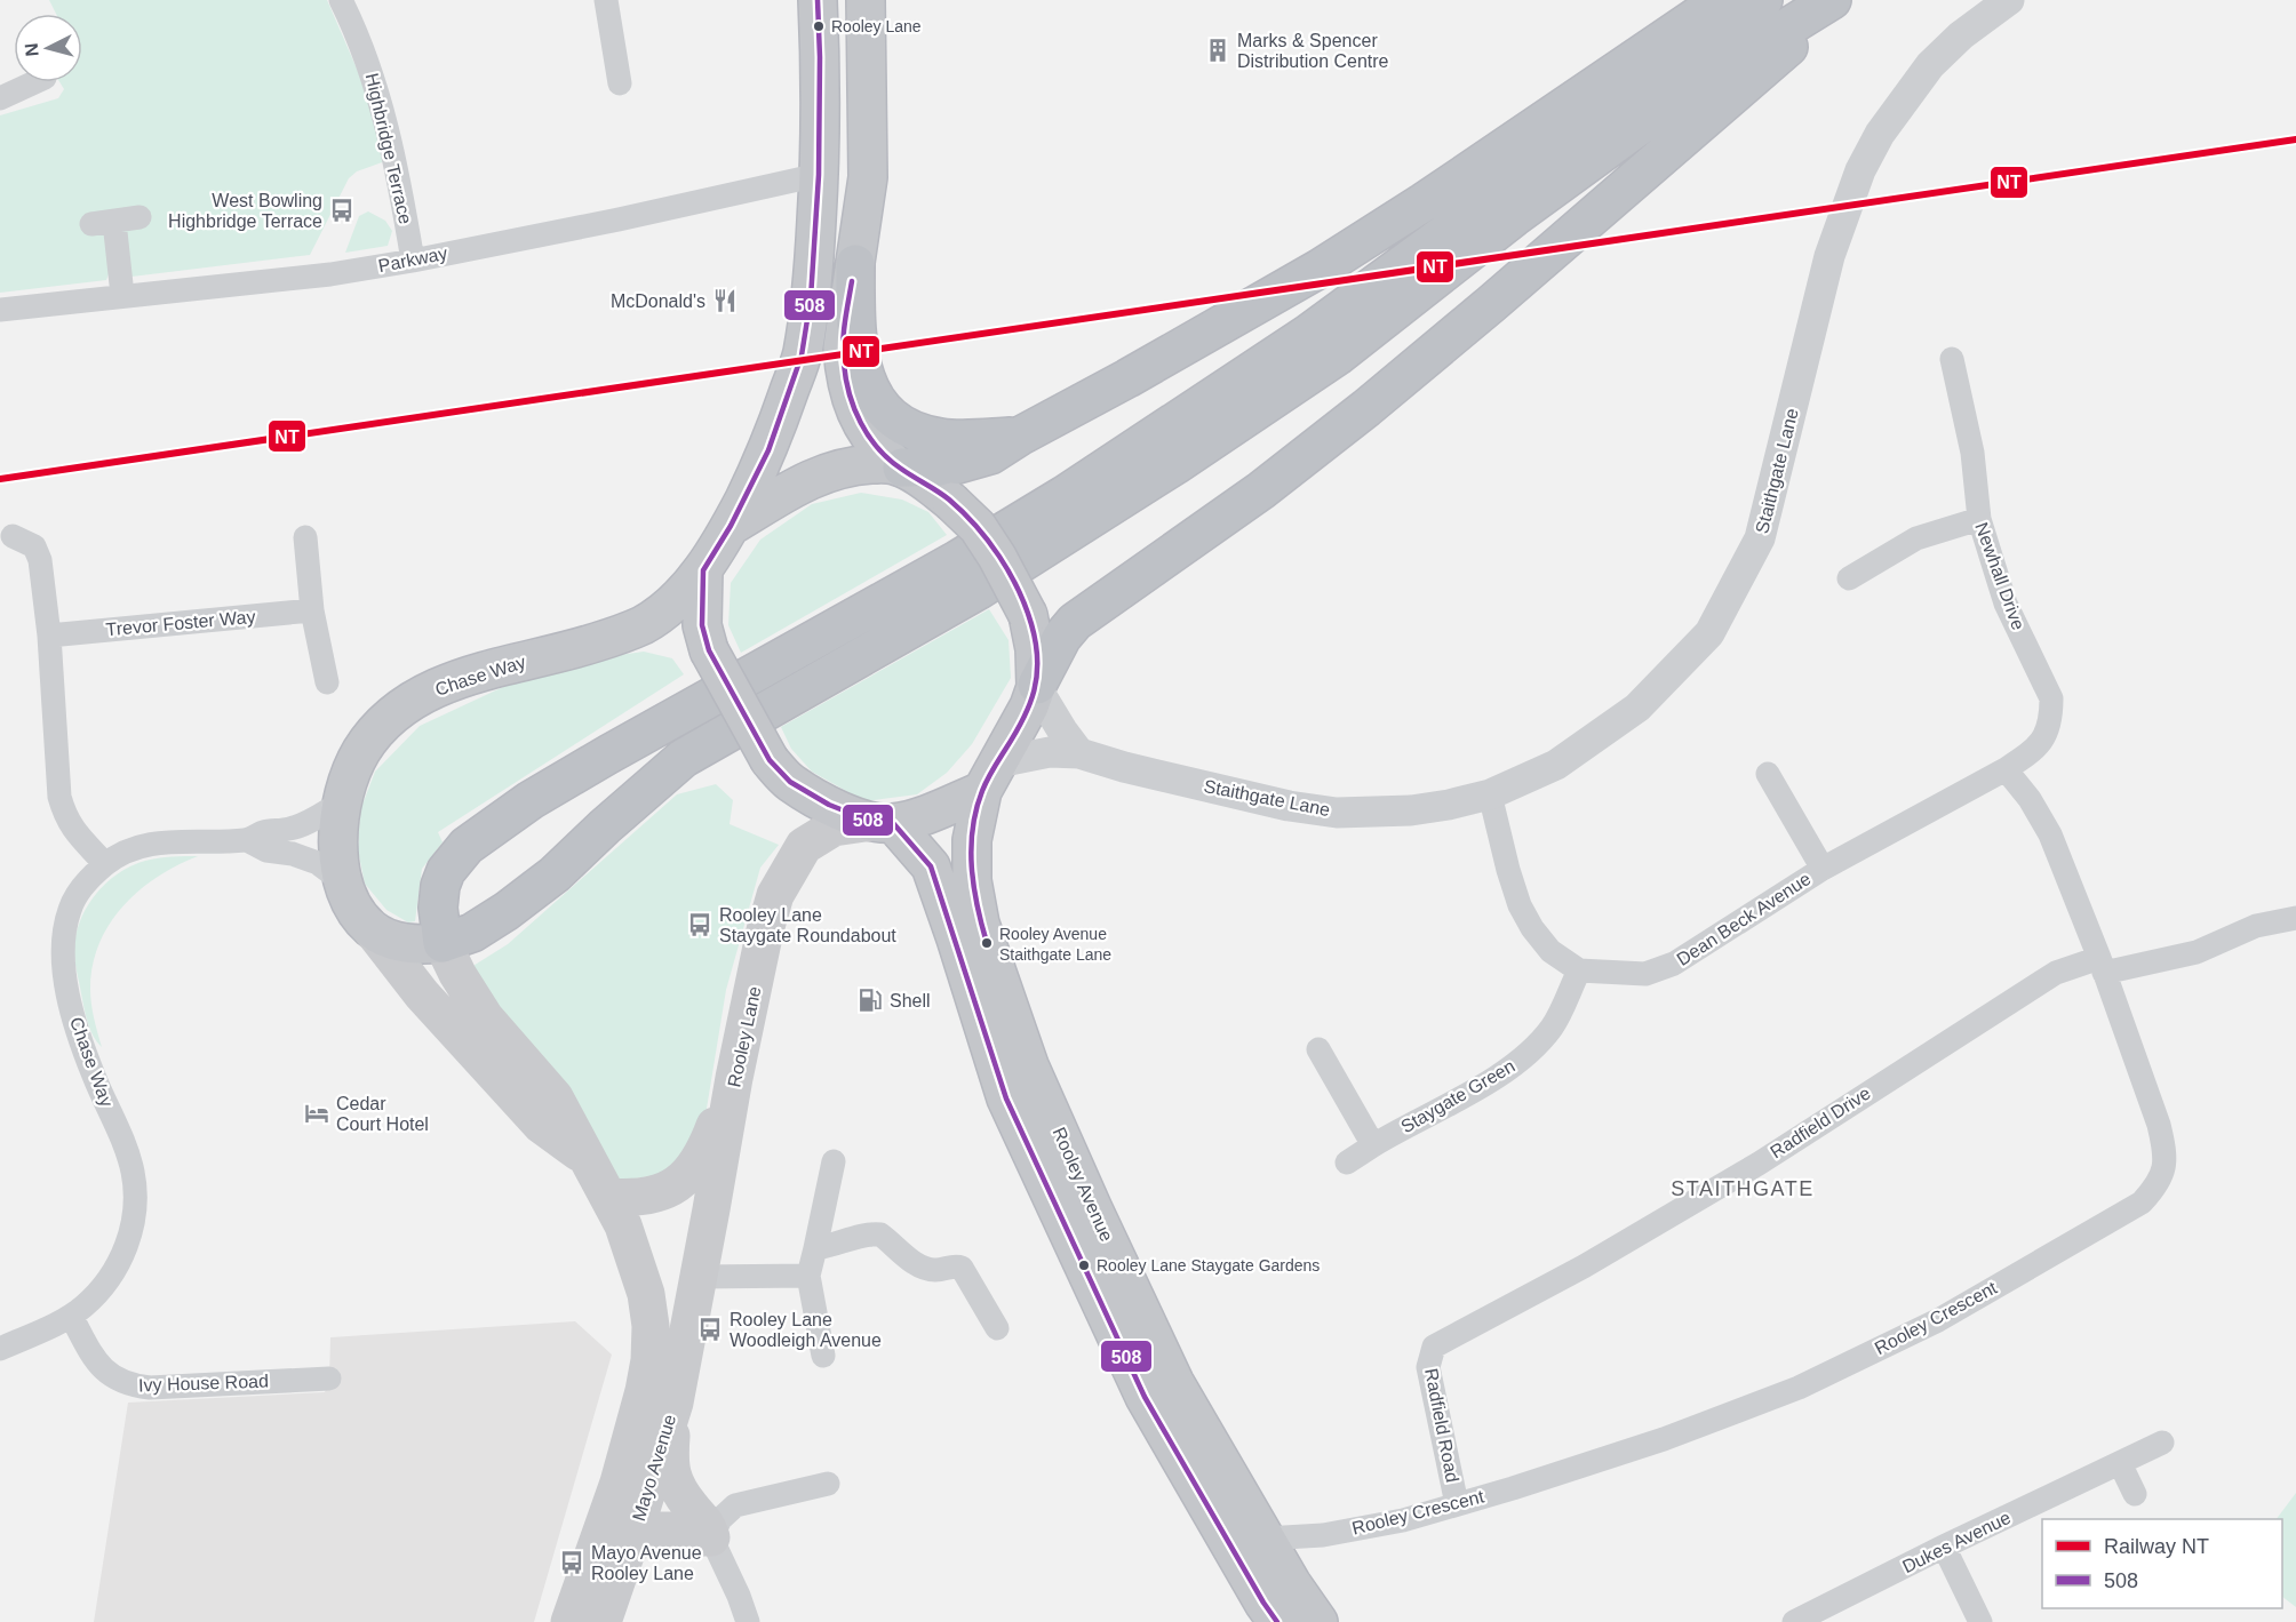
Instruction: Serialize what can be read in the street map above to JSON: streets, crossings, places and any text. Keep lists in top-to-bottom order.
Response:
{
  "streets": {
    "highway": ["Chase Way", "Rooley Avenue"],
    "main road": ["Rooley Lane", "Mayo Avenue"],
    "street": [
      "Highbridge Terrace",
      "Parkway",
      "Staithgate Lane",
      "Newhall Drive",
      "Trevor Foster Way",
      "Dean Beck Avenue",
      "Staygate Green",
      "Radfield Drive",
      "Rooley Crescent",
      "Ivy House Road",
      "Radfield Road",
      "Dukes Avenue"
    ]
  },
  "crossings": [
    ["Highbridge Terrace", "Parkway"],
    ["Staithgate Lane", "Rooley Avenue"],
    ["Newhall Drive", "Dean Beck Avenue"],
    ["Newhall Drive", "Rooley Crescent"],
    ["Chase Way", "Ivy House Road"],
    ["Dean Beck Avenue", "Staygate Green"],
    ["Dean Beck Avenue", "Rooley Crescent"],
    ["Rooley Lane", "Rooley Avenue"],
    ["Rooley Lane", "Mayo Avenue"],
    ["Radfield Drive", "Rooley Crescent"],
    ["Radfield Drive", "Radfield Road"],
    ["Rooley Avenue", "Rooley Crescent"],
    ["Rooley Crescent", "Radfield Road"]
  ],
  "districts": ["STAITHGATE"],
  "places": {
    "other": ["Rooley Lane", "Rooley Avenue Staithgate Lane", "Rooley Lane Staygate Gardens"],
    "building": ["Marks & Spencer Distribution Centre"],
    "bus stop": [
      "West Bowling Highbridge Terrace",
      "Rooley Lane Staygate Roundabout",
      "Rooley Lane Woodleigh Avenue",
      "Mayo Avenue Rooley Lane"
    ],
    "restaurant": ["McDonald's"],
    "fuel station": ["Shell"],
    "hotel": ["Cedar Court Hotel"]
  },
  "lines": ["transit line 508", "rail line NT"],
  "legend": ["Railway NT", "508"],
  "north": "left"
}
